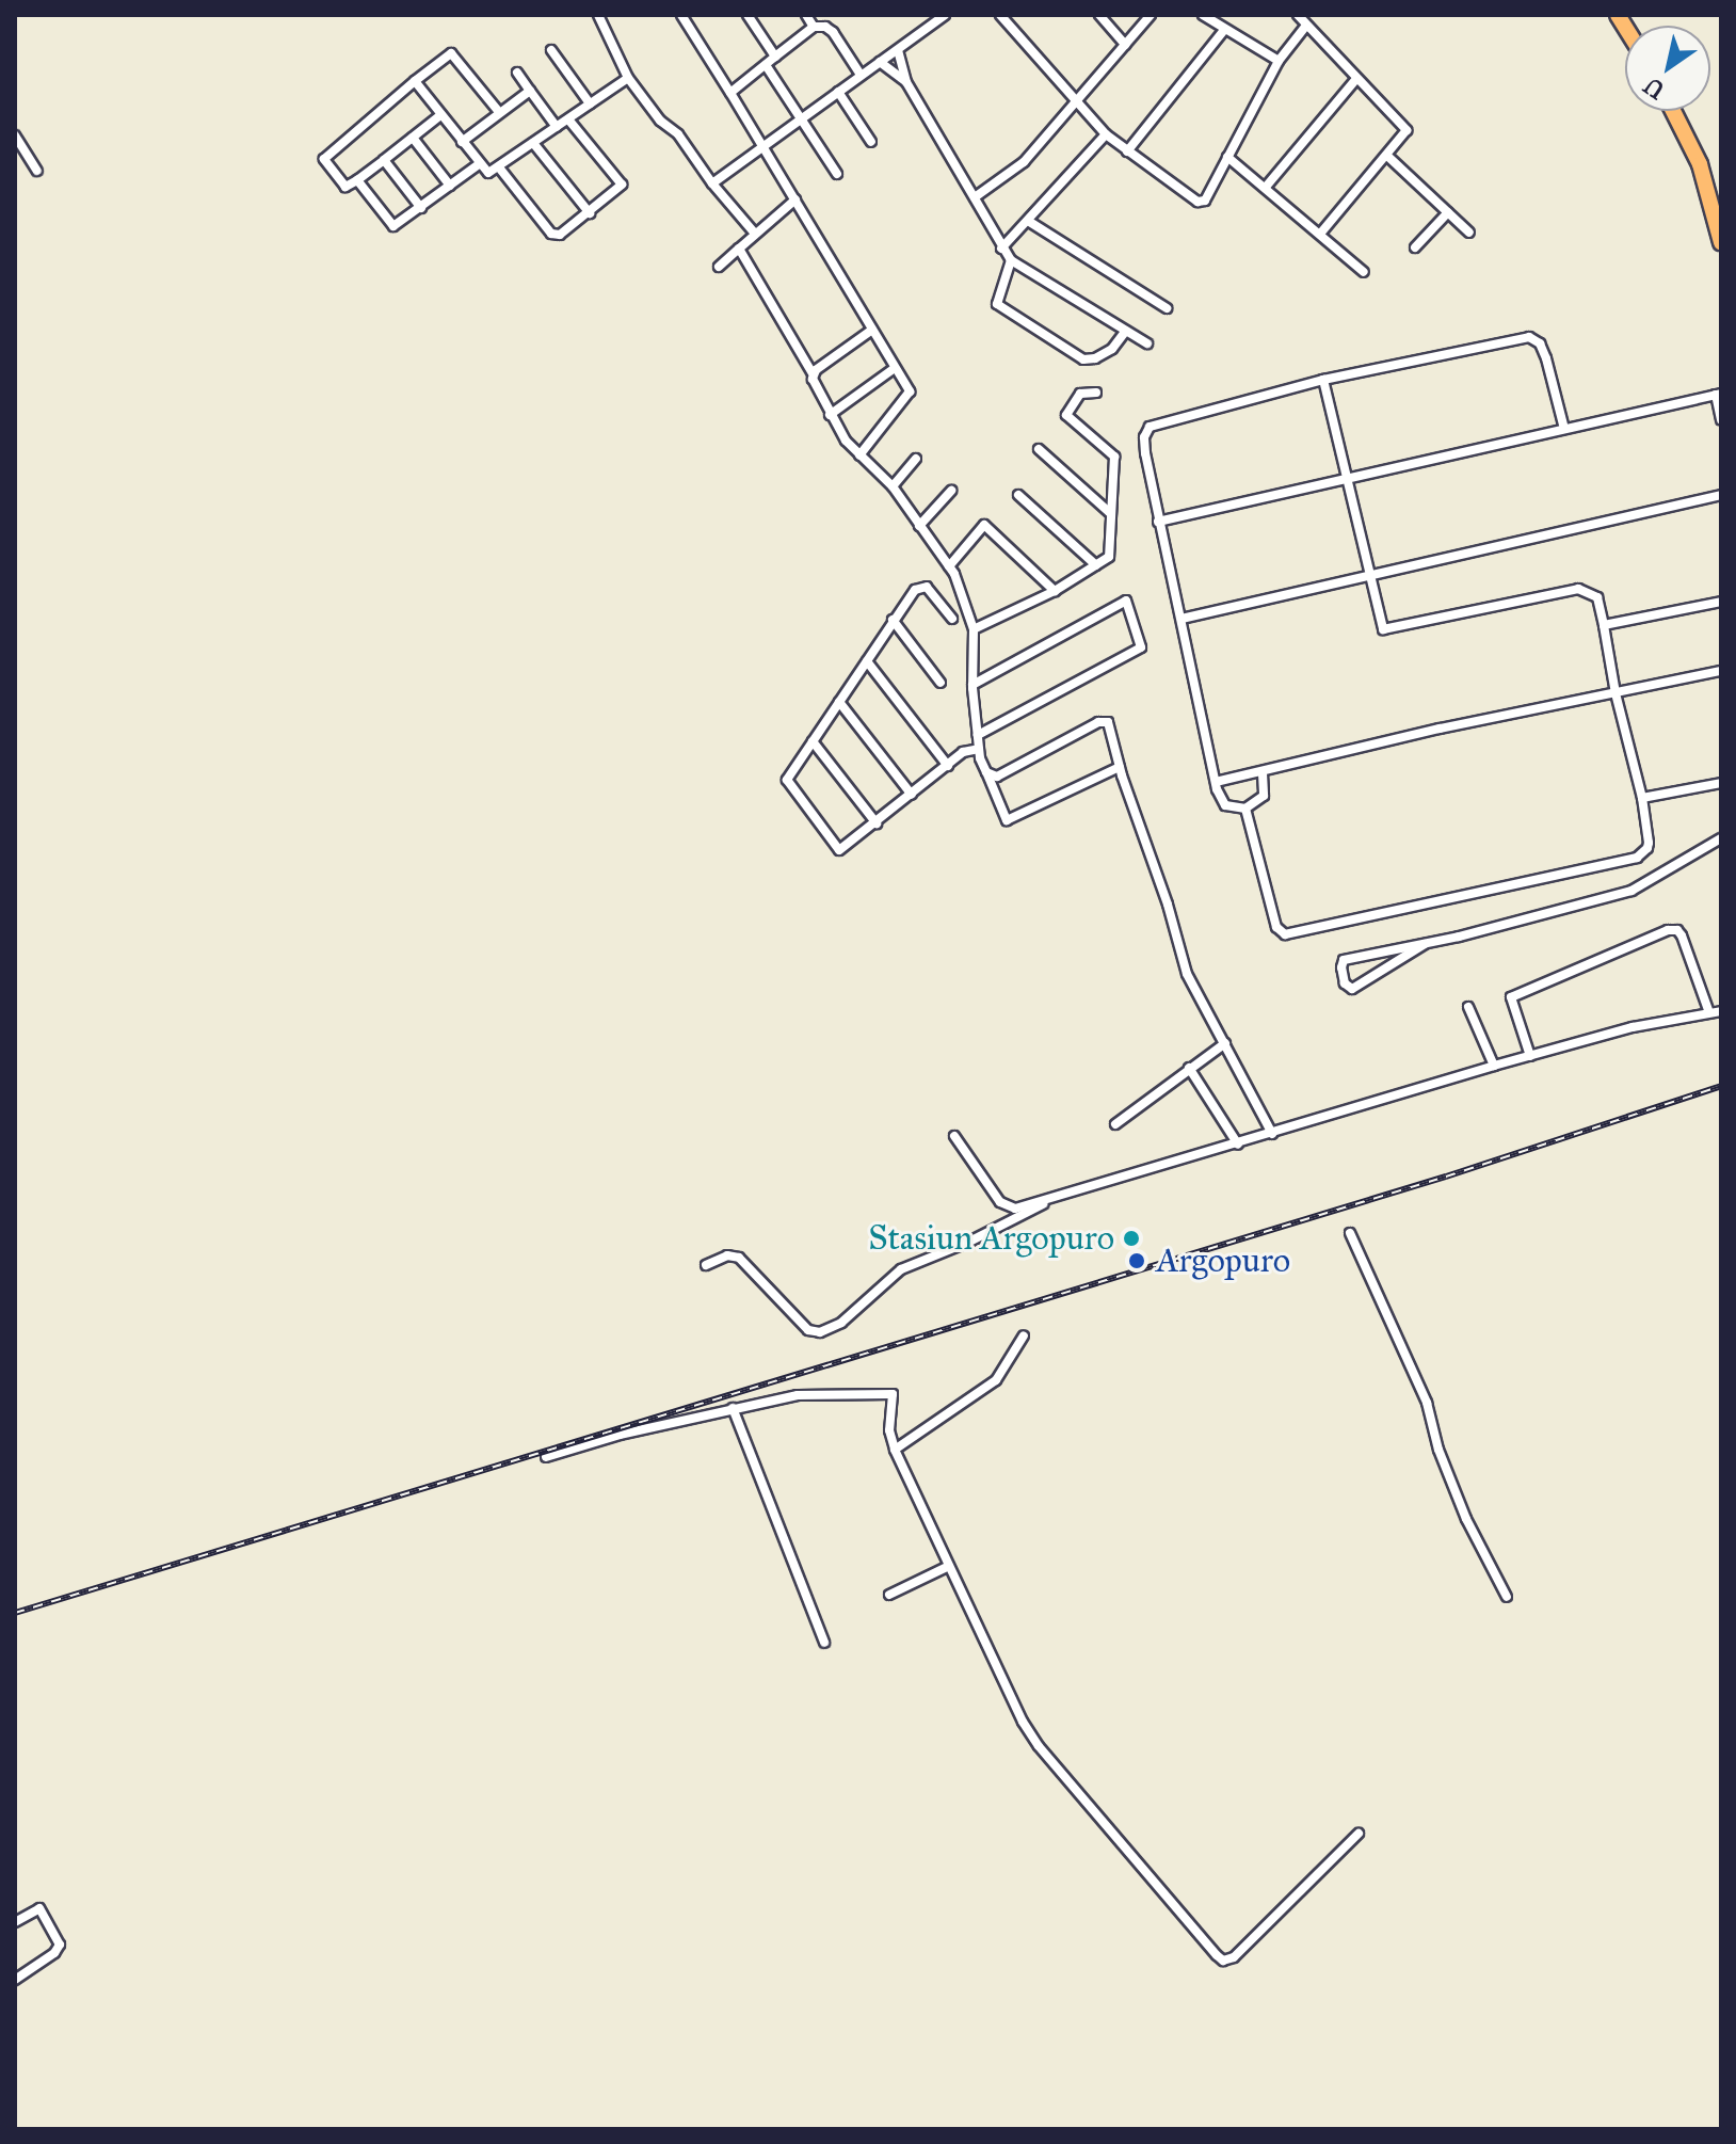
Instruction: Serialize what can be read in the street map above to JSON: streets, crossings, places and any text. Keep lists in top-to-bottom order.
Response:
{
  "places": ["Stasiun Argopuro", "Argopuro"],
  "north": "bottom left"
}
